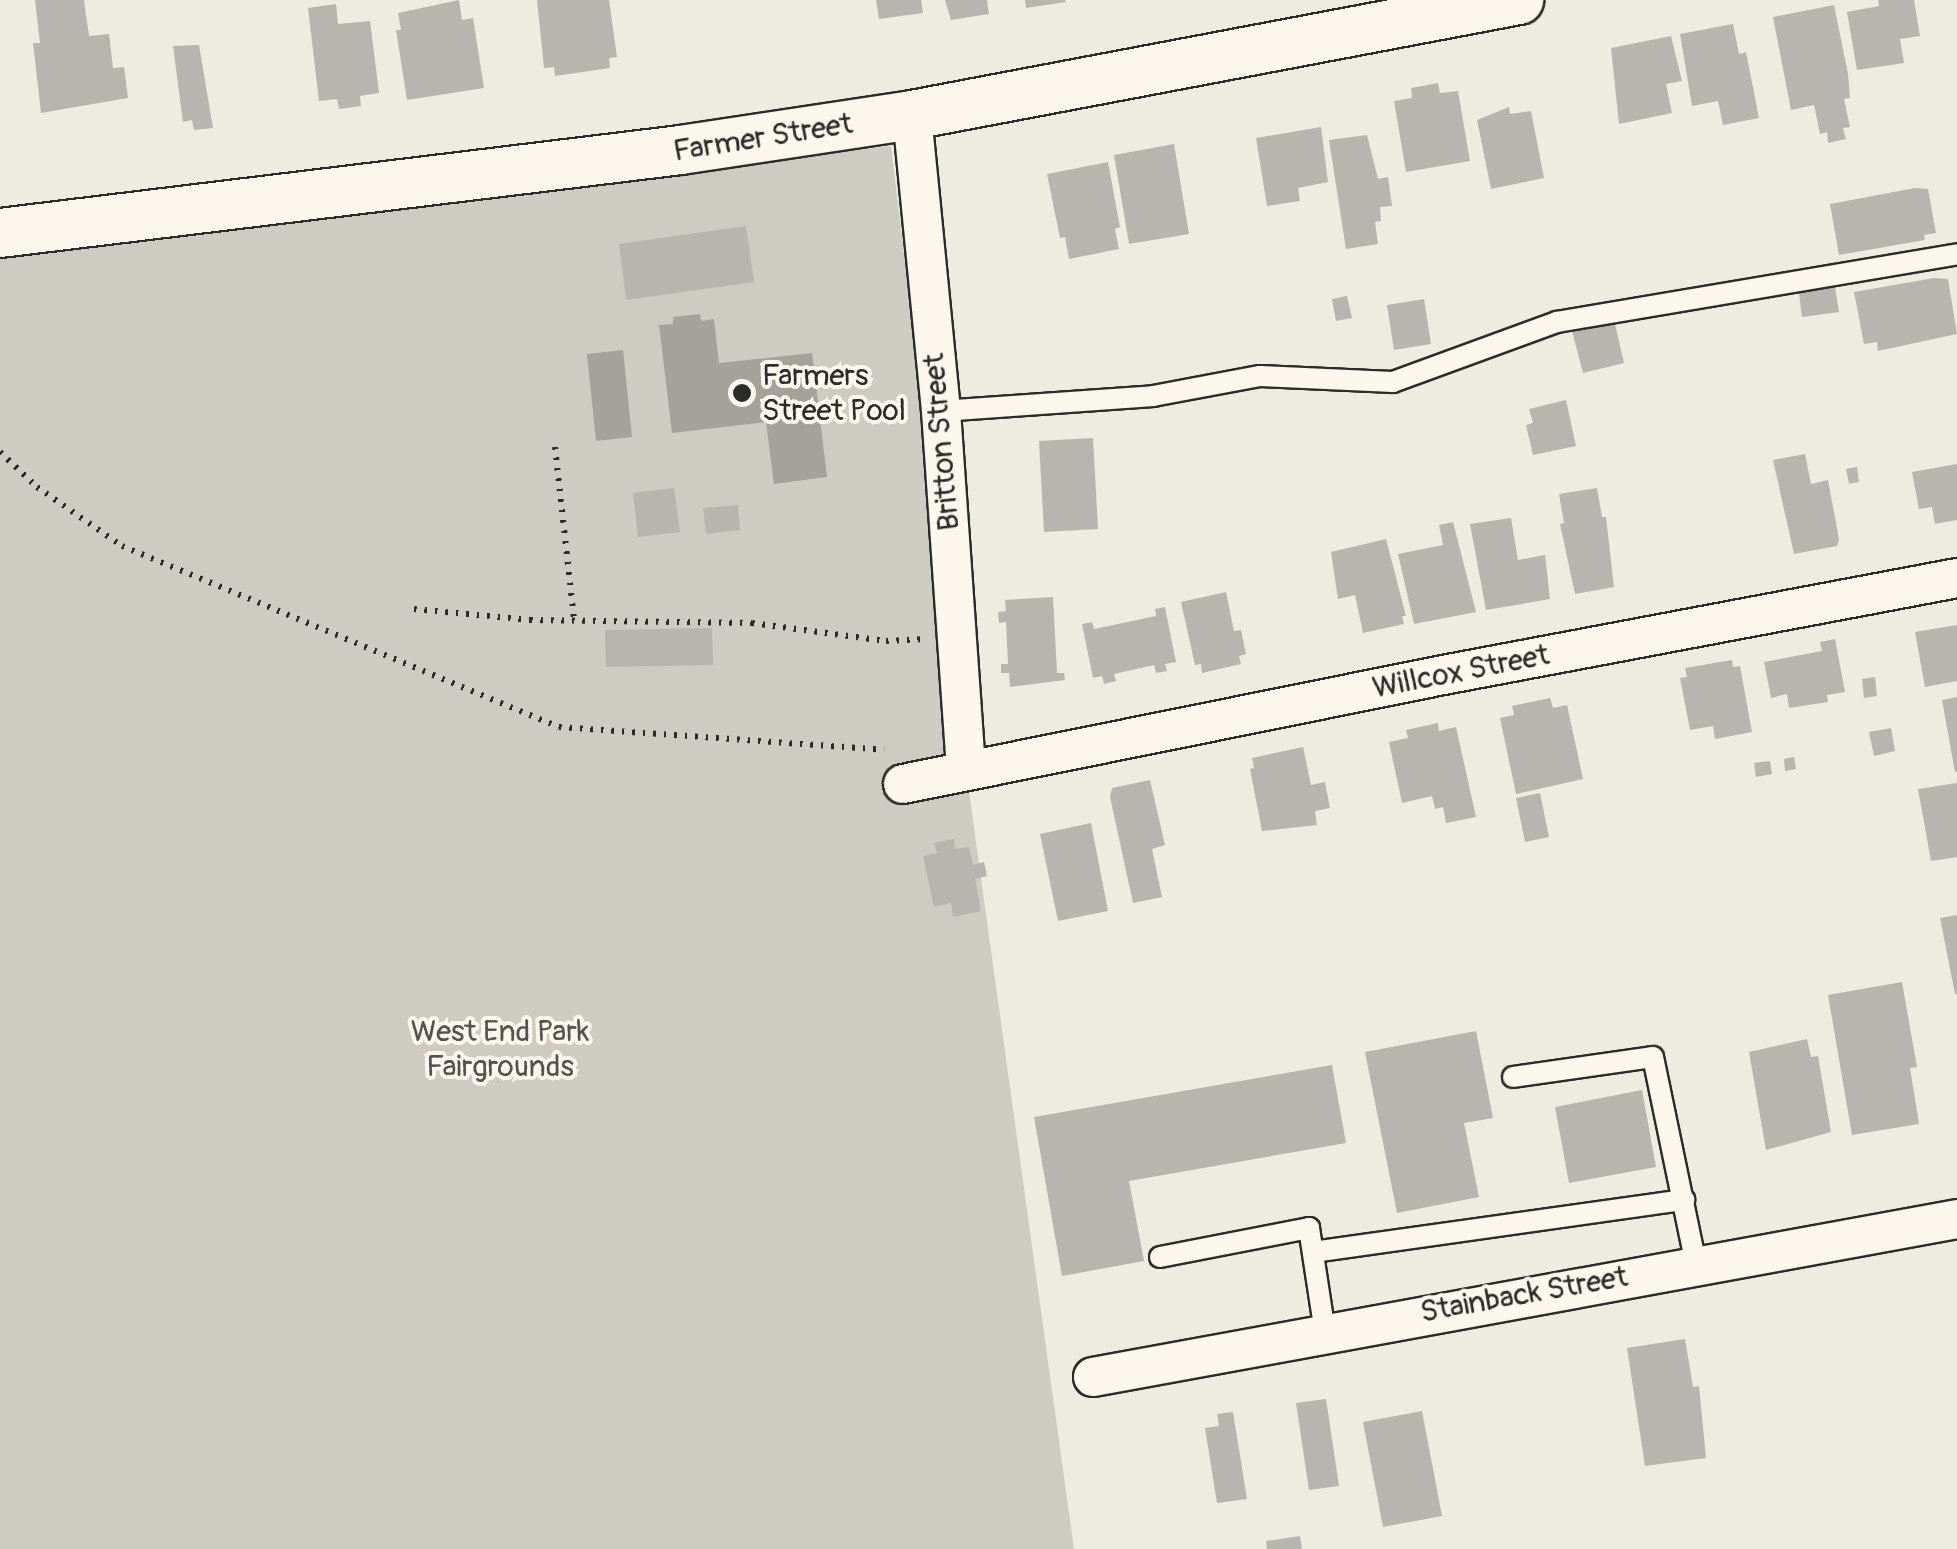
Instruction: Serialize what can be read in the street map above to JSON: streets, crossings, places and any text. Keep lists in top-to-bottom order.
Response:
{
  "streets": {
    "street": [
      "Farmer Street",
      "Britton Street",
      "Willcox Street",
      "Stainback Street"
    ]
  },
  "crossings": [
    ["Farmer Street", "Britton Street"],
    ["Britton Street", "Willcox Street"]
  ],
  "parks": ["West End Park Fairgrounds"],
  "places": ["Farmers Street Pool"]
}
